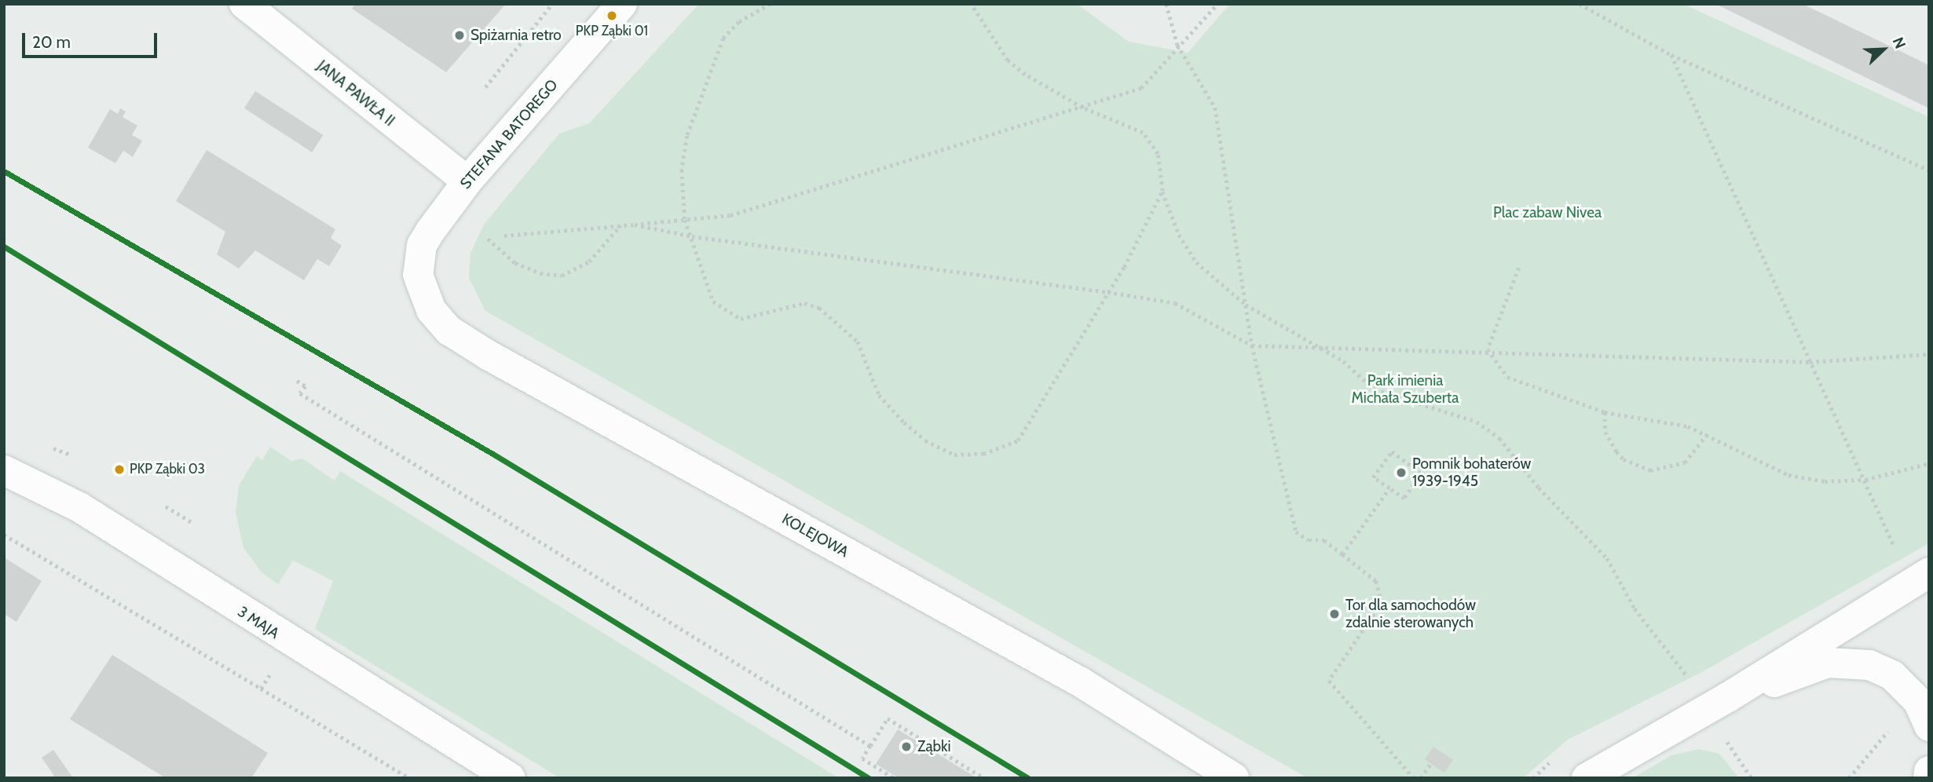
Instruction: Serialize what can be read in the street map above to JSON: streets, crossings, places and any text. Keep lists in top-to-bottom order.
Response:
{
  "streets": {
    "street": [
      "JANA PAWŁA II",
      "STEFANA BATOREGO",
      "KOLEJOWA",
      "3 MAJA"
    ]
  },
  "crossings": [
    ["JANA PAWŁA II", "STEFANA BATOREGO"],
    ["STEFANA BATOREGO", "KOLEJOWA"]
  ],
  "parks": ["Plac zabaw Nivea", "Park imienia Michała Szuberta"],
  "places": [
    "PKP Ząbki 01",
    "Spiżarnia retro",
    "PKP Ząbki 03",
    "Pomnik bohaterów 1939-1945",
    "Tor dla samochodów zdalnie sterowanych",
    "Ząbki"
  ],
  "scale_bar": "20 m",
  "north": "top right"
}
